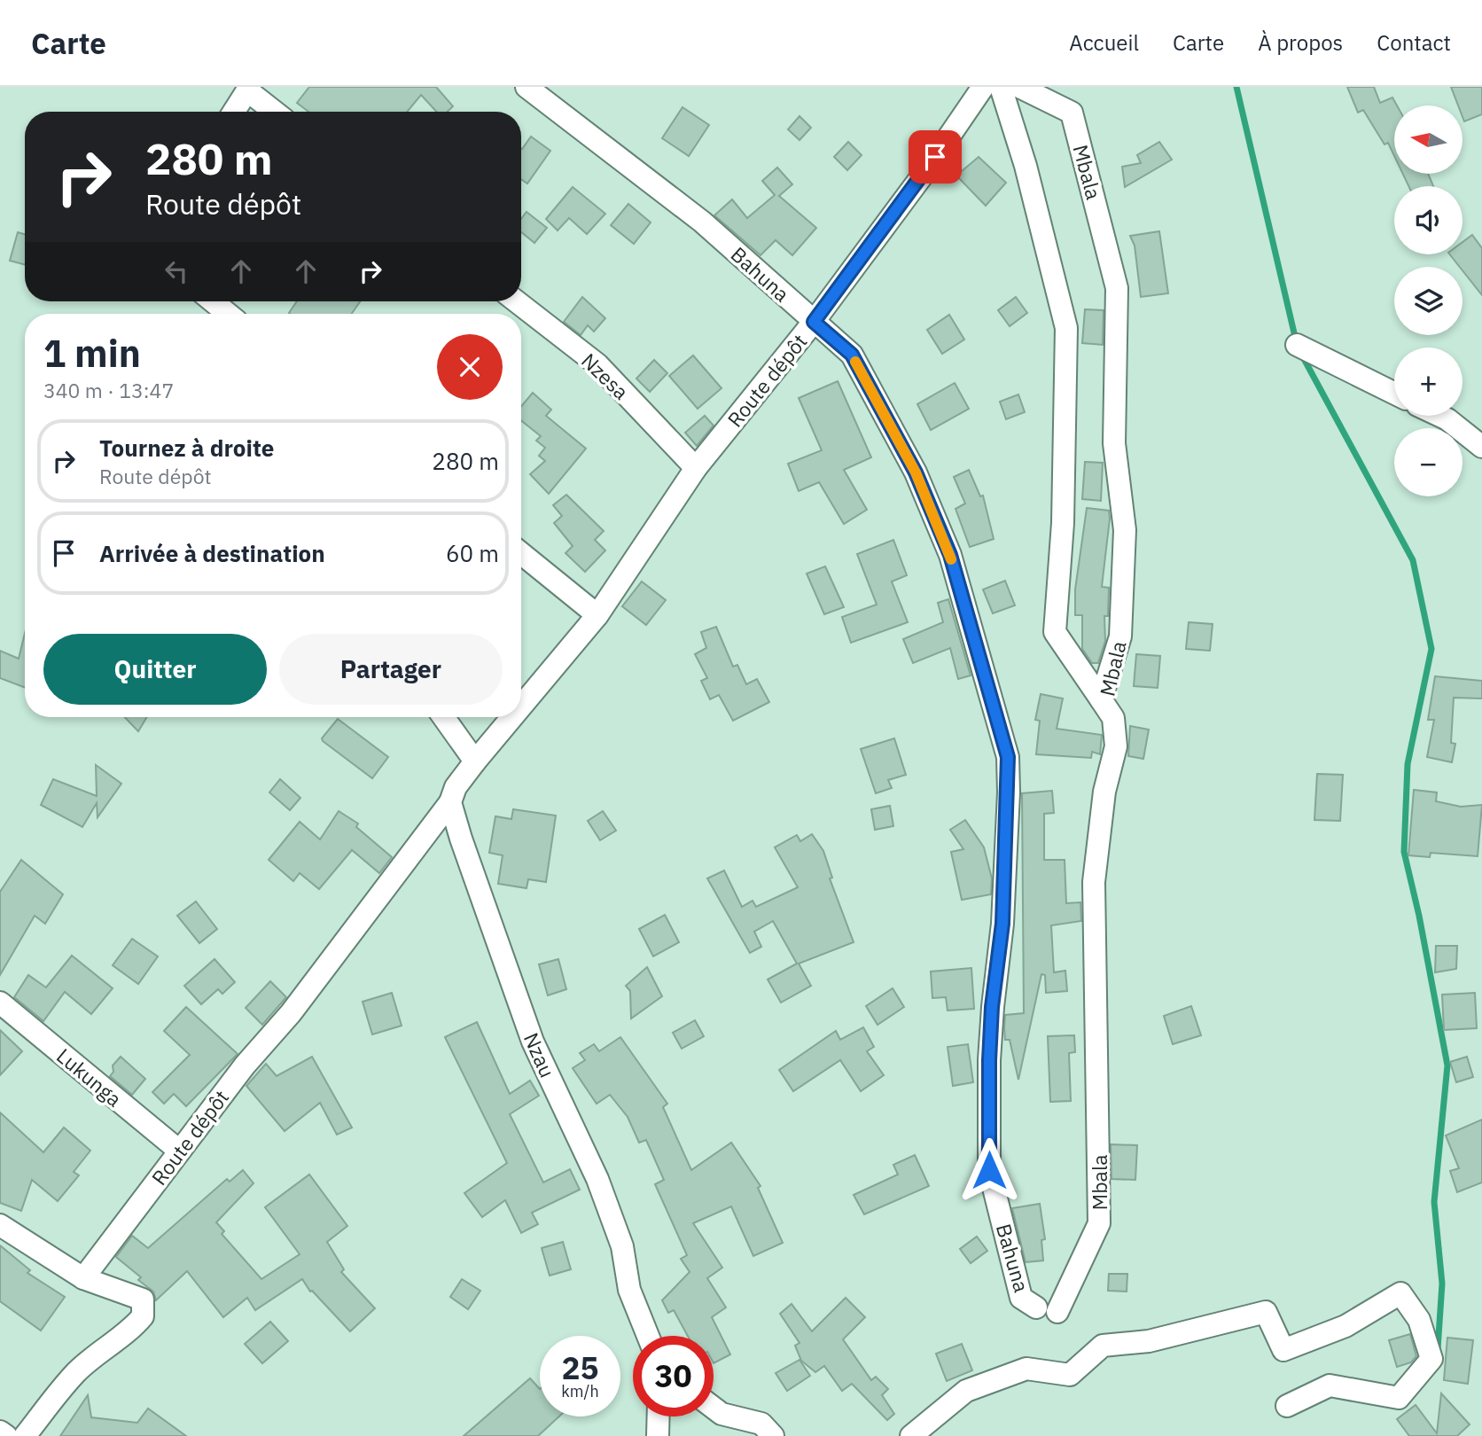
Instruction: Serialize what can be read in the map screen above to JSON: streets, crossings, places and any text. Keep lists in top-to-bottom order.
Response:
{
  "streets": {
    "street": [
      "Mbala",
      "Bahuna",
      "Nzesa",
      "Route dépôt",
      "Nzau",
      "Lukunga"
    ]
  },
  "crossings": [
    ["Mbala", "Bahuna"],
    ["Bahuna", "Route dépôt"],
    ["Nzesa", "Route dépôt"],
    ["Route dépôt", "Nzau"],
    ["Route dépôt", "Lukunga"]
  ],
  "north": "left",
  "page": {
    "header": "Carte",
    "nav": [
      "Accueil",
      "Carte",
      "À propos",
      "Contact"
    ],
    "map_buttons": ["+", "−"],
    "turn": ["280 m", "Route dépôt"],
    "heading": ["1 min", "340 m · 13:47"],
    "list": [
      {
        "name": "Tournez à droite",
        "note": "Route dépôt",
        "value": "280 m"
      },
      {
        "name": "Arrivée à destination",
        "value": "60 m"
      }
    ],
    "buttons": ["Quitter", "Partager"],
    "speed": "25 km/h",
    "limit": "30"
  }
}
